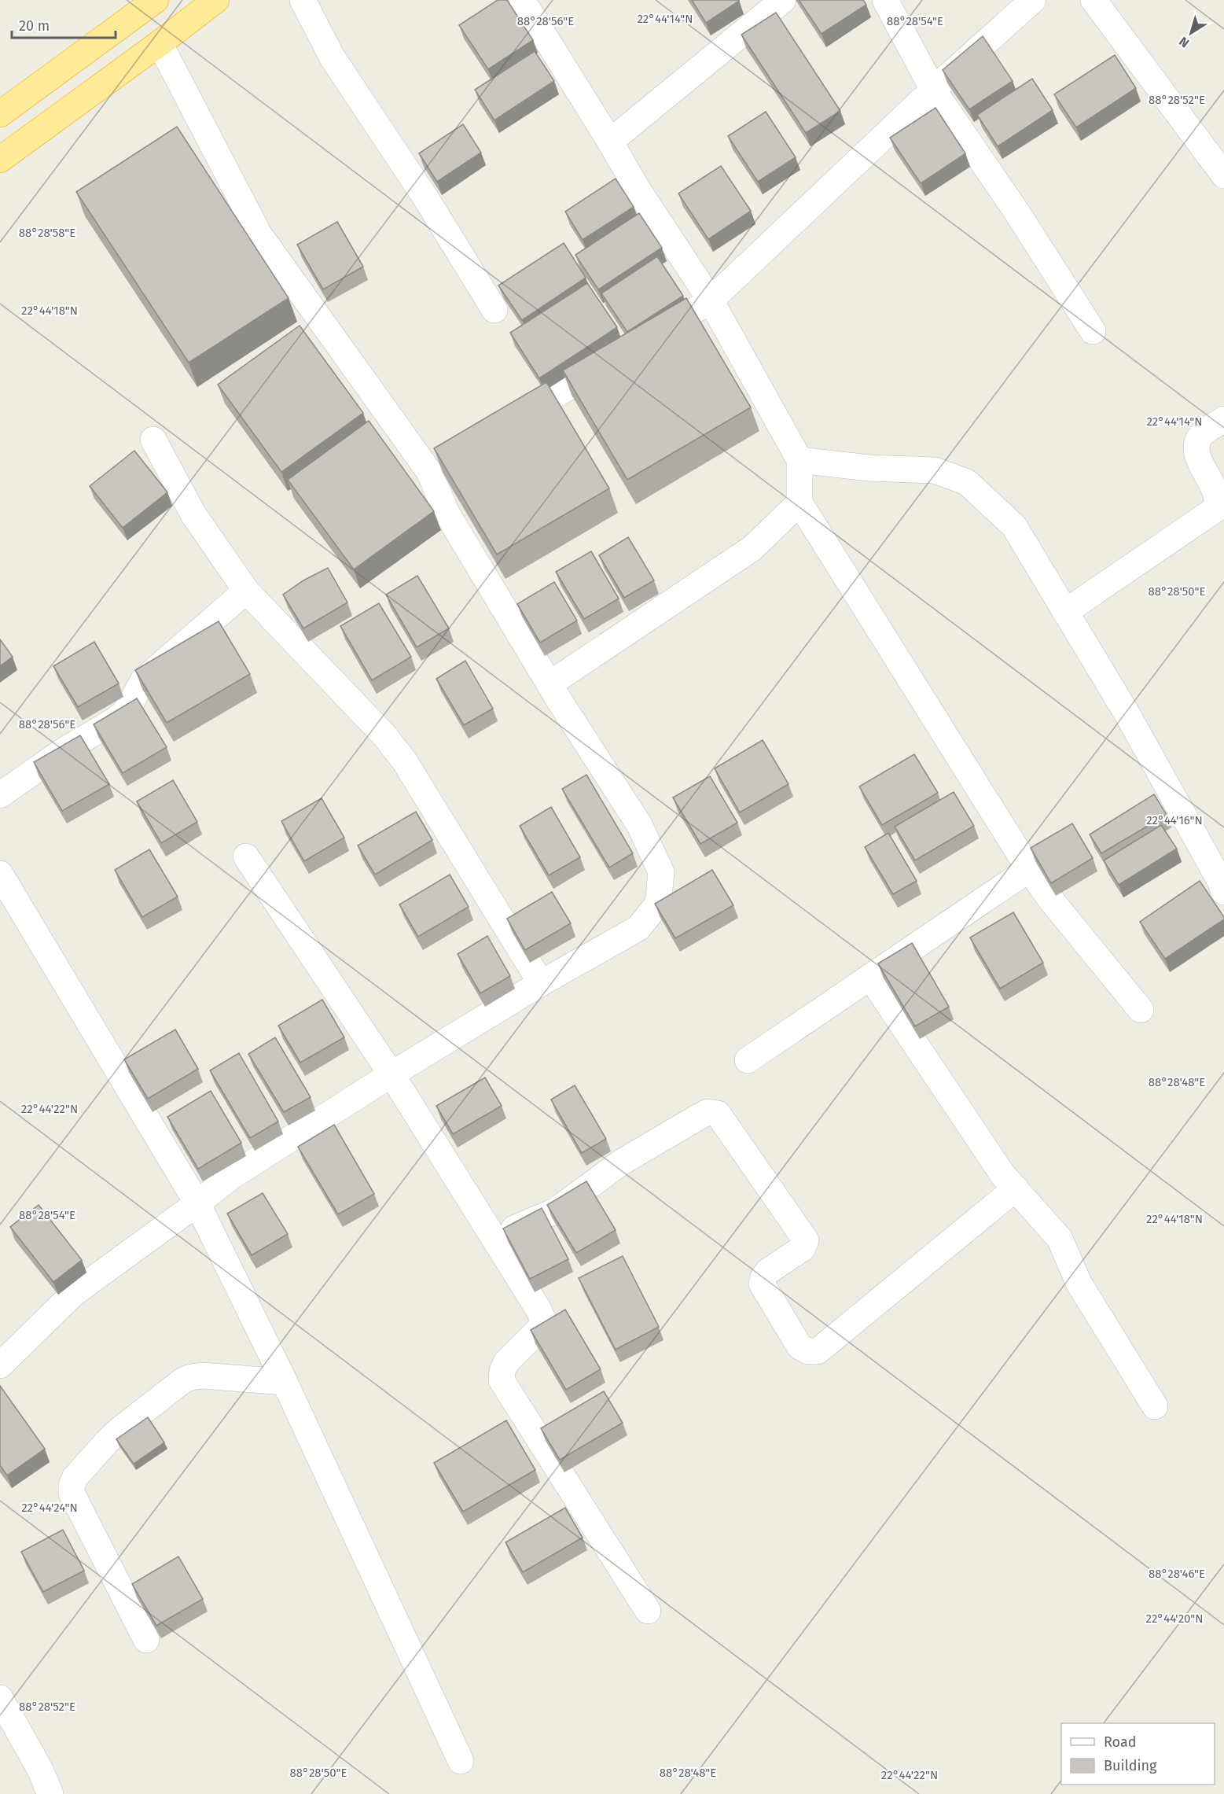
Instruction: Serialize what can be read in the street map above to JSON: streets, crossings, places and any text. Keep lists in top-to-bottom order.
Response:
{
  "legend": ["Road", "Building"],
  "scale_bar": "20 m",
  "north": "bottom left",
  "coordinates": [
    "22°44'14\"N",
    "88°28'56\"E",
    "88°28'54\"E",
    "88°28'52\"E",
    "88°28'58\"E",
    "22°44'18\"N",
    "88°28'50\"E",
    "22°44'16\"N",
    "88°28'48\"E",
    "22°44'22\"N",
    "22°44'24\"N",
    "88°28'46\"E",
    "22°44'20\"N"
  ]
}
